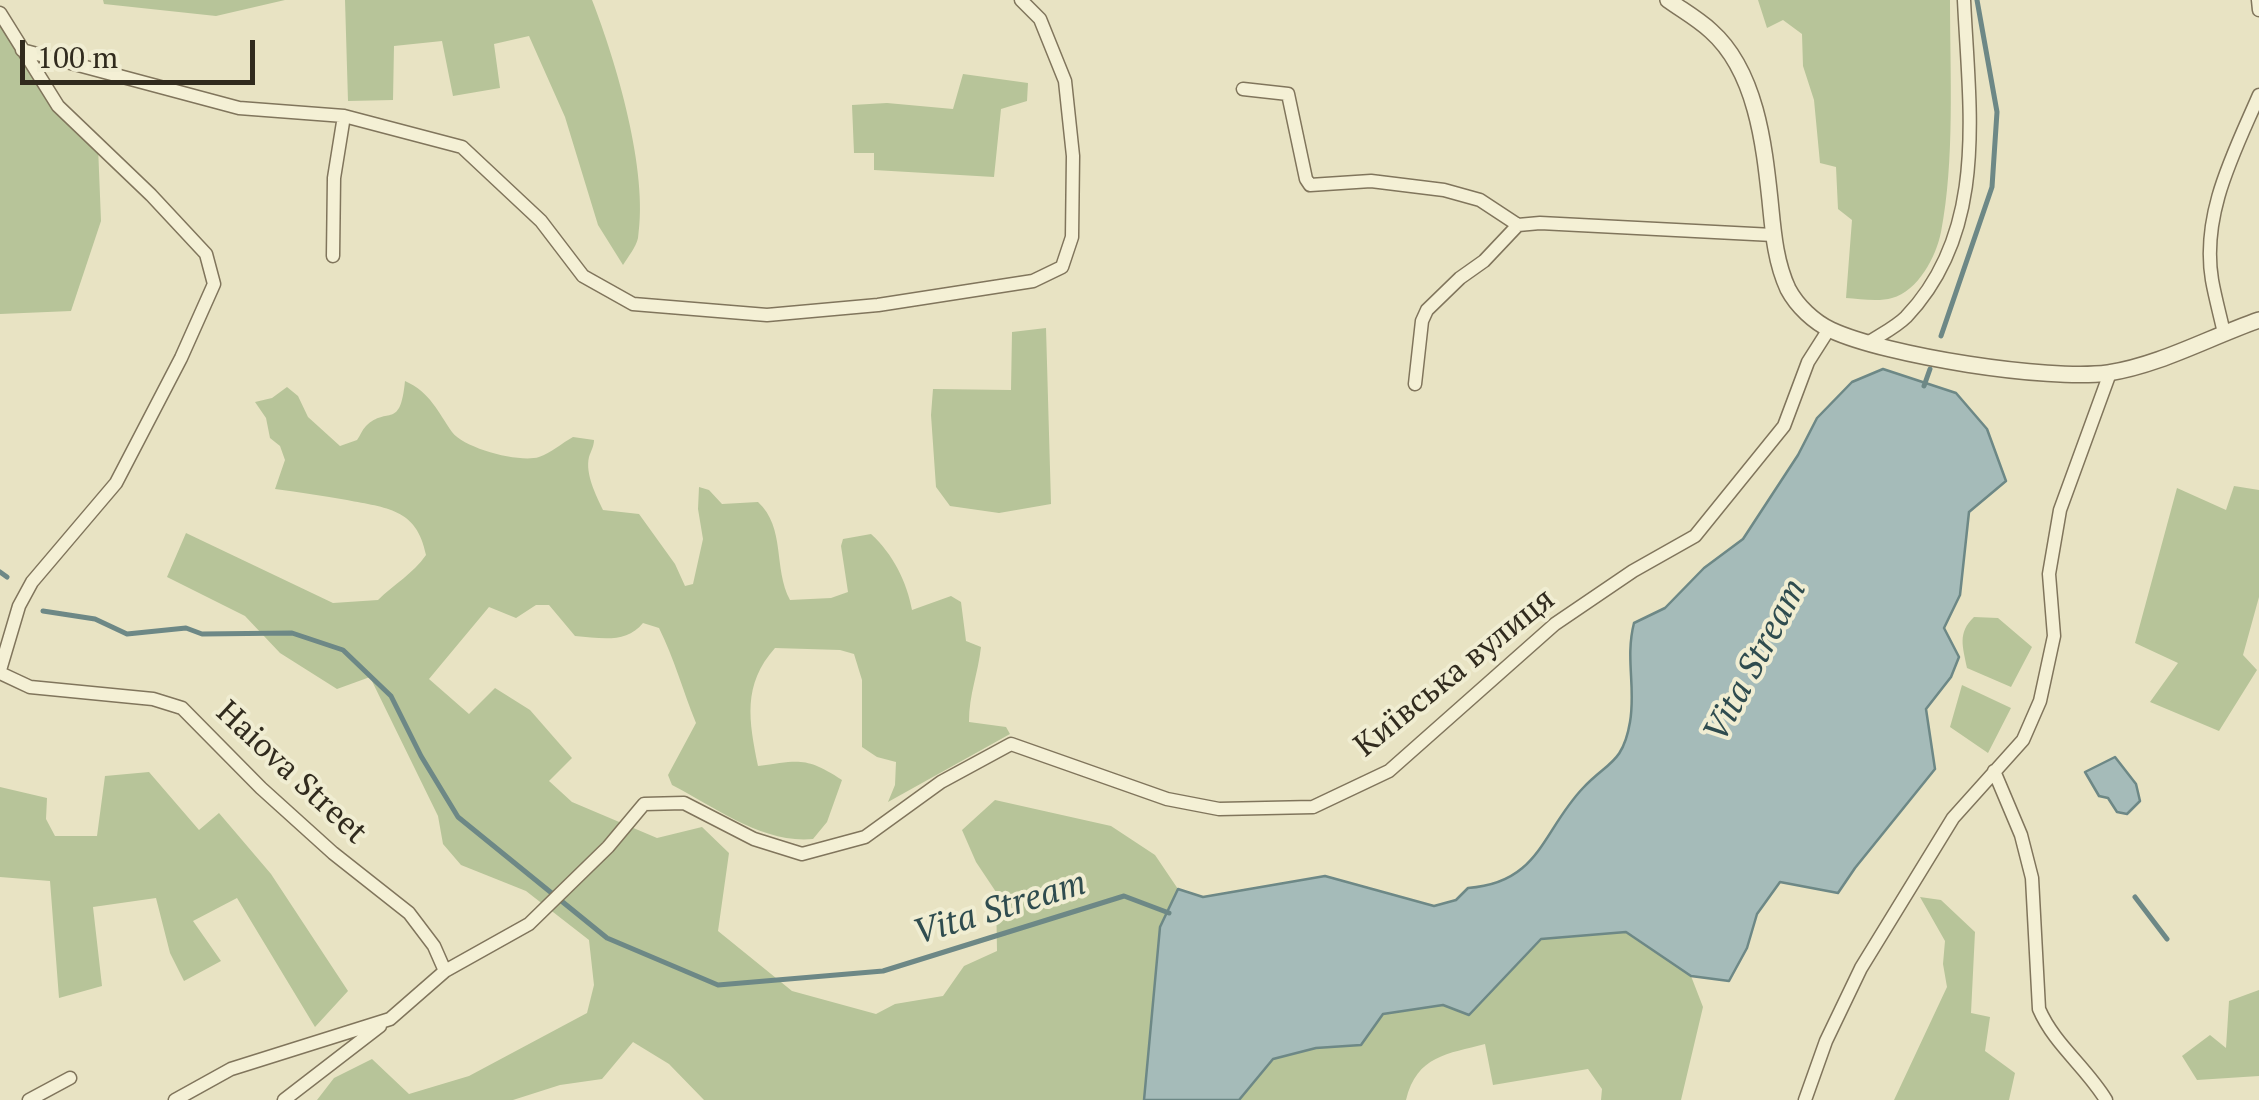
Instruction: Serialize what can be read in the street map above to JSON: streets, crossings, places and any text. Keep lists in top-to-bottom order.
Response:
{
  "streets": {
    "street": ["Київська вулиця", "Haiova Street"]
  },
  "crossings": [
    ["Київська вулиця", "Haiova Street"]
  ],
  "water": ["Vita Stream"],
  "scale_bar": "100 m"
}
